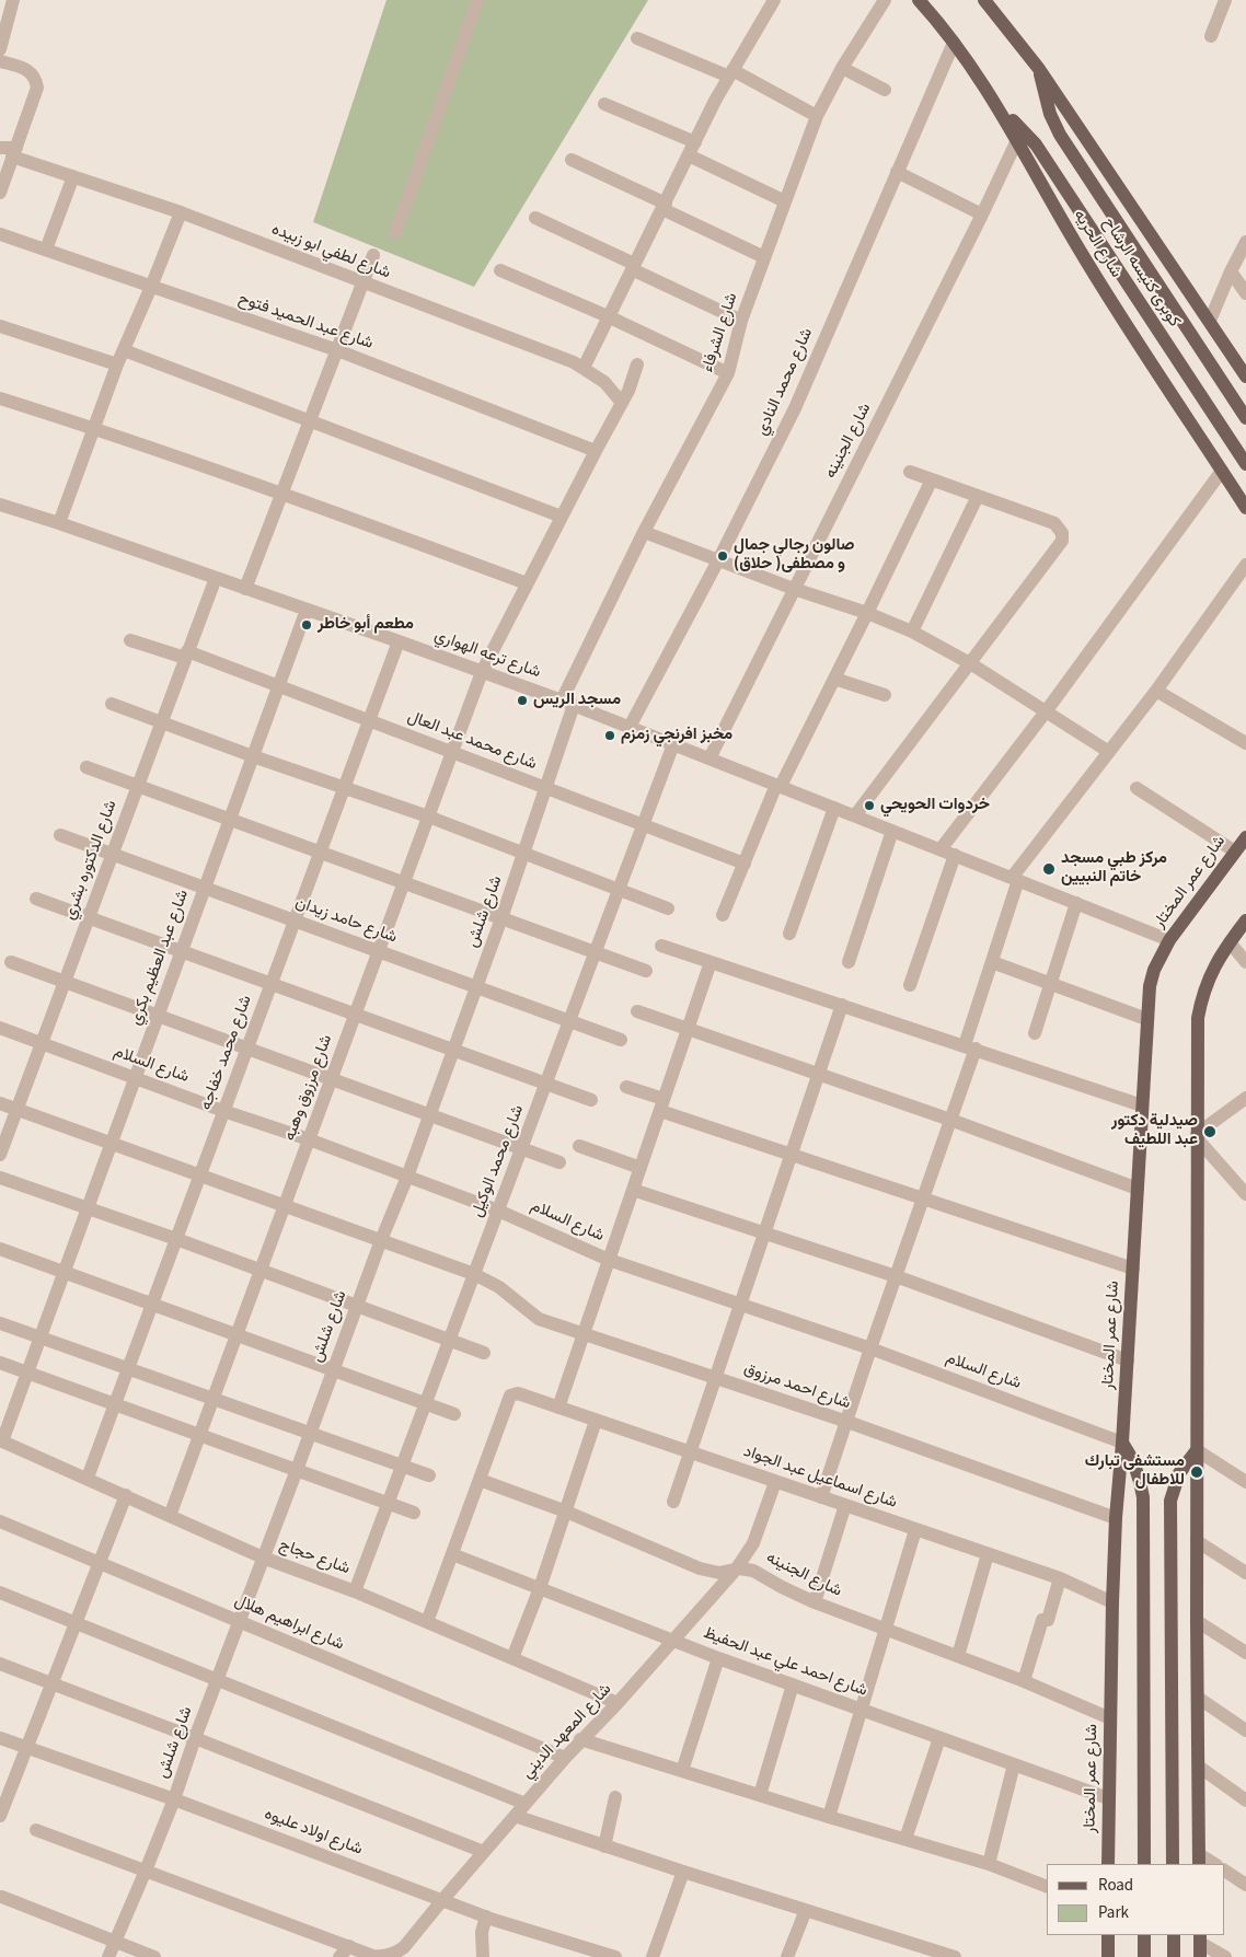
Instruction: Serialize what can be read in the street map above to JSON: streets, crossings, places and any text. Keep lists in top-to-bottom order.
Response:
{
  "streets": {
    "main road": ["شارع الحريه", "كوبرى كنيسه الرشاح", "شارع عمر المختار"],
    "street": [
      "شارع لطفي ابو زبيده",
      "شارع عبد الحميد فتوح",
      "شارع الشرفاء",
      "شارع محمد النادي",
      "شارع الجنينه",
      "شارع ترعه الهواري",
      "شارع محمد عبد العال",
      "شارع الدكتوره بشري",
      "شارع شلش",
      "شارع حامد زيدان",
      "شارع عبد العظيم بكري",
      "شارع محمد خفاجه",
      "شارع السلام",
      "شارع مرزوق وهبه",
      "شارع محمد الوكيل",
      "شارع احمد مرزوق",
      "شارع اسماعيل عبد الجواد",
      "شارع حجاج",
      "شارع ابراهيم هلال",
      "شارع احمد علي عبد الحفيظ",
      "شارع المعهد الديني",
      "شارع اولاد عليوه"
    ]
  },
  "crossings": [
    ["شارع الحريه", "كوبرى كنيسه الرشاح"],
    ["شارع الحريه", "شارع محمد النادي"],
    ["شارع الحريه", "شارع الجنينه"],
    ["شارع لطفي ابو زبيده", "شارع مرزوق وهبه"],
    ["شارع عبد الحميد فتوح", "شارع مرزوق وهبه"],
    ["شارع الشرفاء", "شارع ترعه الهواري"],
    ["شارع الشرفاء", "شارع شلش"],
    ["شارع محمد النادي", "شارع ترعه الهواري"],
    ["شارع الجنينه", "شارع ترعه الهواري"],
    ["شارع الجنينه", "شارع عمر المختار"],
    ["شارع الجنينه", "شارع اسماعيل عبد الجواد"],
    ["شارع الجنينه", "شارع المعهد الديني"],
    ["شارع ترعه الهواري", "شارع الدكتوره بشري"],
    ["شارع ترعه الهواري", "شارع عمر المختار"],
    ["شارع ترعه الهواري", "شارع شلش"],
    ["شارع ترعه الهواري", "شارع عبد العظيم بكري"],
    ["شارع ترعه الهواري", "شارع محمد خفاجه"],
    ["شارع ترعه الهواري", "شارع مرزوق وهبه"],
    ["شارع ترعه الهواري", "شارع محمد الوكيل"],
    ["شارع محمد عبد العال", "شارع الدكتوره بشري"],
    ["شارع محمد عبد العال", "شارع شلش"],
    ["شارع محمد عبد العال", "شارع عبد العظيم بكري"],
    ["شارع محمد عبد العال", "شارع محمد خفاجه"],
    ["شارع محمد عبد العال", "شارع مرزوق وهبه"],
    ["شارع محمد عبد العال", "شارع محمد الوكيل"],
    ["شارع الدكتوره بشري", "شارع حامد زيدان"],
    ["شارع الدكتوره بشري", "شارع السلام"],
    ["شارع الدكتوره بشري", "شارع احمد مرزوق"],
    ["شارع عمر المختار", "شارع السلام"],
    ["شارع عمر المختار", "شارع احمد مرزوق"],
    ["شارع عمر المختار", "شارع اسماعيل عبد الجواد"],
    ["شارع عمر المختار", "شارع احمد علي عبد الحفيظ"],
    ["شارع شلش", "شارع حامد زيدان"],
    ["شارع شلش", "شارع السلام"],
    ["شارع شلش", "شارع احمد مرزوق"],
    ["شارع شلش", "شارع حجاج"],
    ["شارع شلش", "شارع ابراهيم هلال"],
    ["شارع شلش", "شارع المعهد الديني"],
    ["شارع شلش", "شارع اولاد عليوه"],
    ["شارع حامد زيدان", "شارع عبد العظيم بكري"],
    ["شارع حامد زيدان", "شارع محمد خفاجه"],
    ["شارع حامد زيدان", "شارع مرزوق وهبه"],
    ["شارع حامد زيدان", "شارع محمد الوكيل"],
    ["شارع عبد العظيم بكري", "شارع السلام"],
    ["شارع عبد العظيم بكري", "شارع احمد مرزوق"],
    ["شارع عبد العظيم بكري", "شارع حجاج"],
    ["شارع محمد خفاجه", "شارع السلام"],
    ["شارع محمد خفاجه", "شارع احمد مرزوق"],
    ["شارع محمد خفاجه", "شارع حجاج"],
    ["شارع السلام", "شارع مرزوق وهبه"],
    ["شارع السلام", "شارع محمد الوكيل"],
    ["شارع مرزوق وهبه", "شارع احمد مرزوق"],
    ["شارع مرزوق وهبه", "شارع حجاج"],
    ["شارع محمد الوكيل", "شارع احمد مرزوق"],
    ["شارع محمد الوكيل", "شارع حجاج"],
    ["شارع اسماعيل عبد الجواد", "شارع المعهد الديني"],
    ["شارع حجاج", "شارع المعهد الديني"],
    ["شارع ابراهيم هلال", "شارع المعهد الديني"],
    ["شارع احمد علي عبد الحفيظ", "شارع المعهد الديني"],
    ["شارع المعهد الديني", "شارع اولاد عليوه"]
  ],
  "places": [
    "صالون رجالي جمال و مصطفى( حلاق)",
    "مطعم أبو خاطر",
    "مسجد الريس",
    "مخبز افرنجي زمزم",
    "خردوات الحويحي",
    "مركز طبي مسجد خاتم النبيين",
    "صيدلية دكتور عبد اللطيف",
    "مستشفى تبارك للاطفال"
  ],
  "legend": ["Road", "Park"]
}
